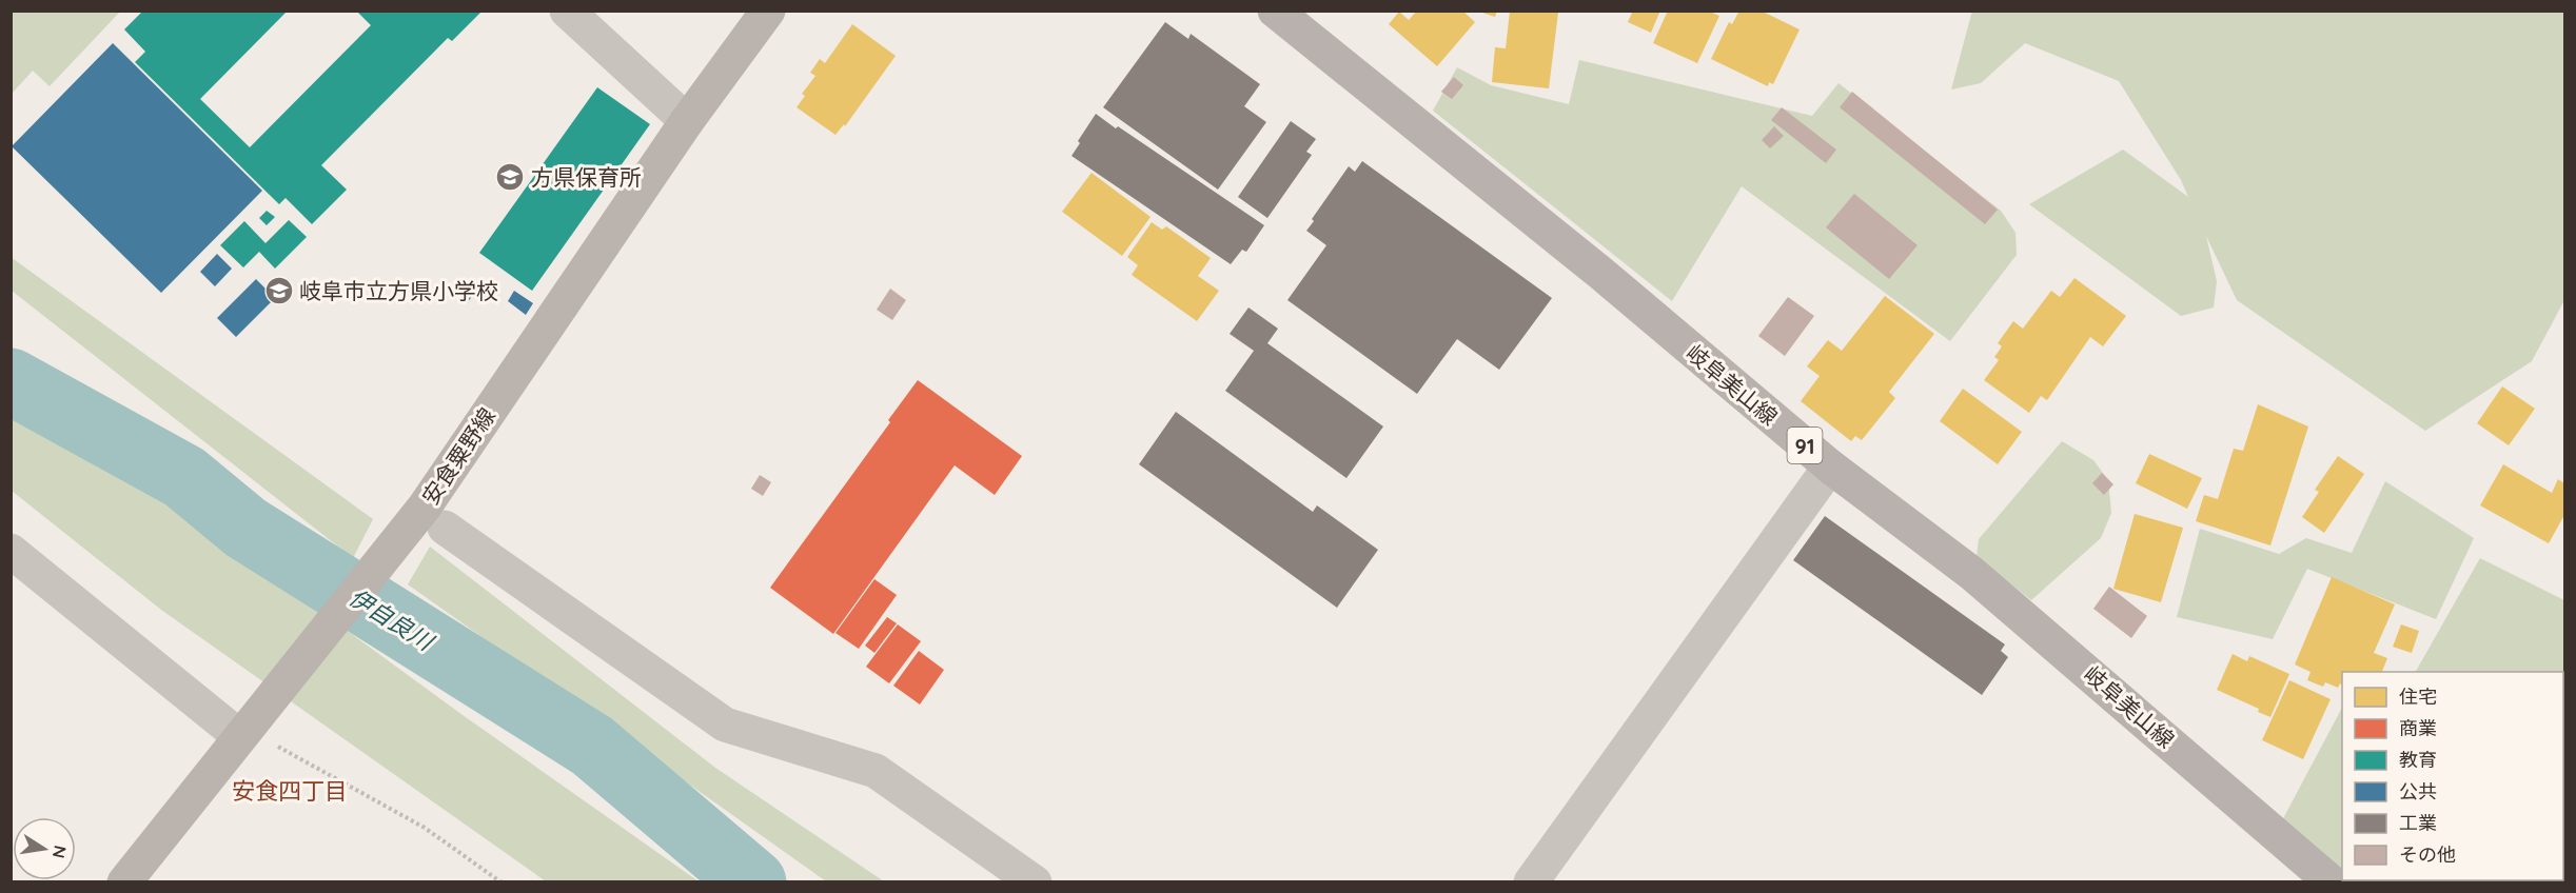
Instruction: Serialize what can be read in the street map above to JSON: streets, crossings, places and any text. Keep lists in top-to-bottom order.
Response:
{
  "streets": {
    "main road": ["岐阜美山線", "91", "安食粟野線"]
  },
  "districts": ["安食四丁目"],
  "water": ["伊自良川"],
  "places": {
    "school or university": ["方県保育所", "岐阜市立方県小学校"]
  },
  "legend": [
    "住宅",
    "商業",
    "教育",
    "公共",
    "工業",
    "その他"
  ],
  "north": "right"
}
